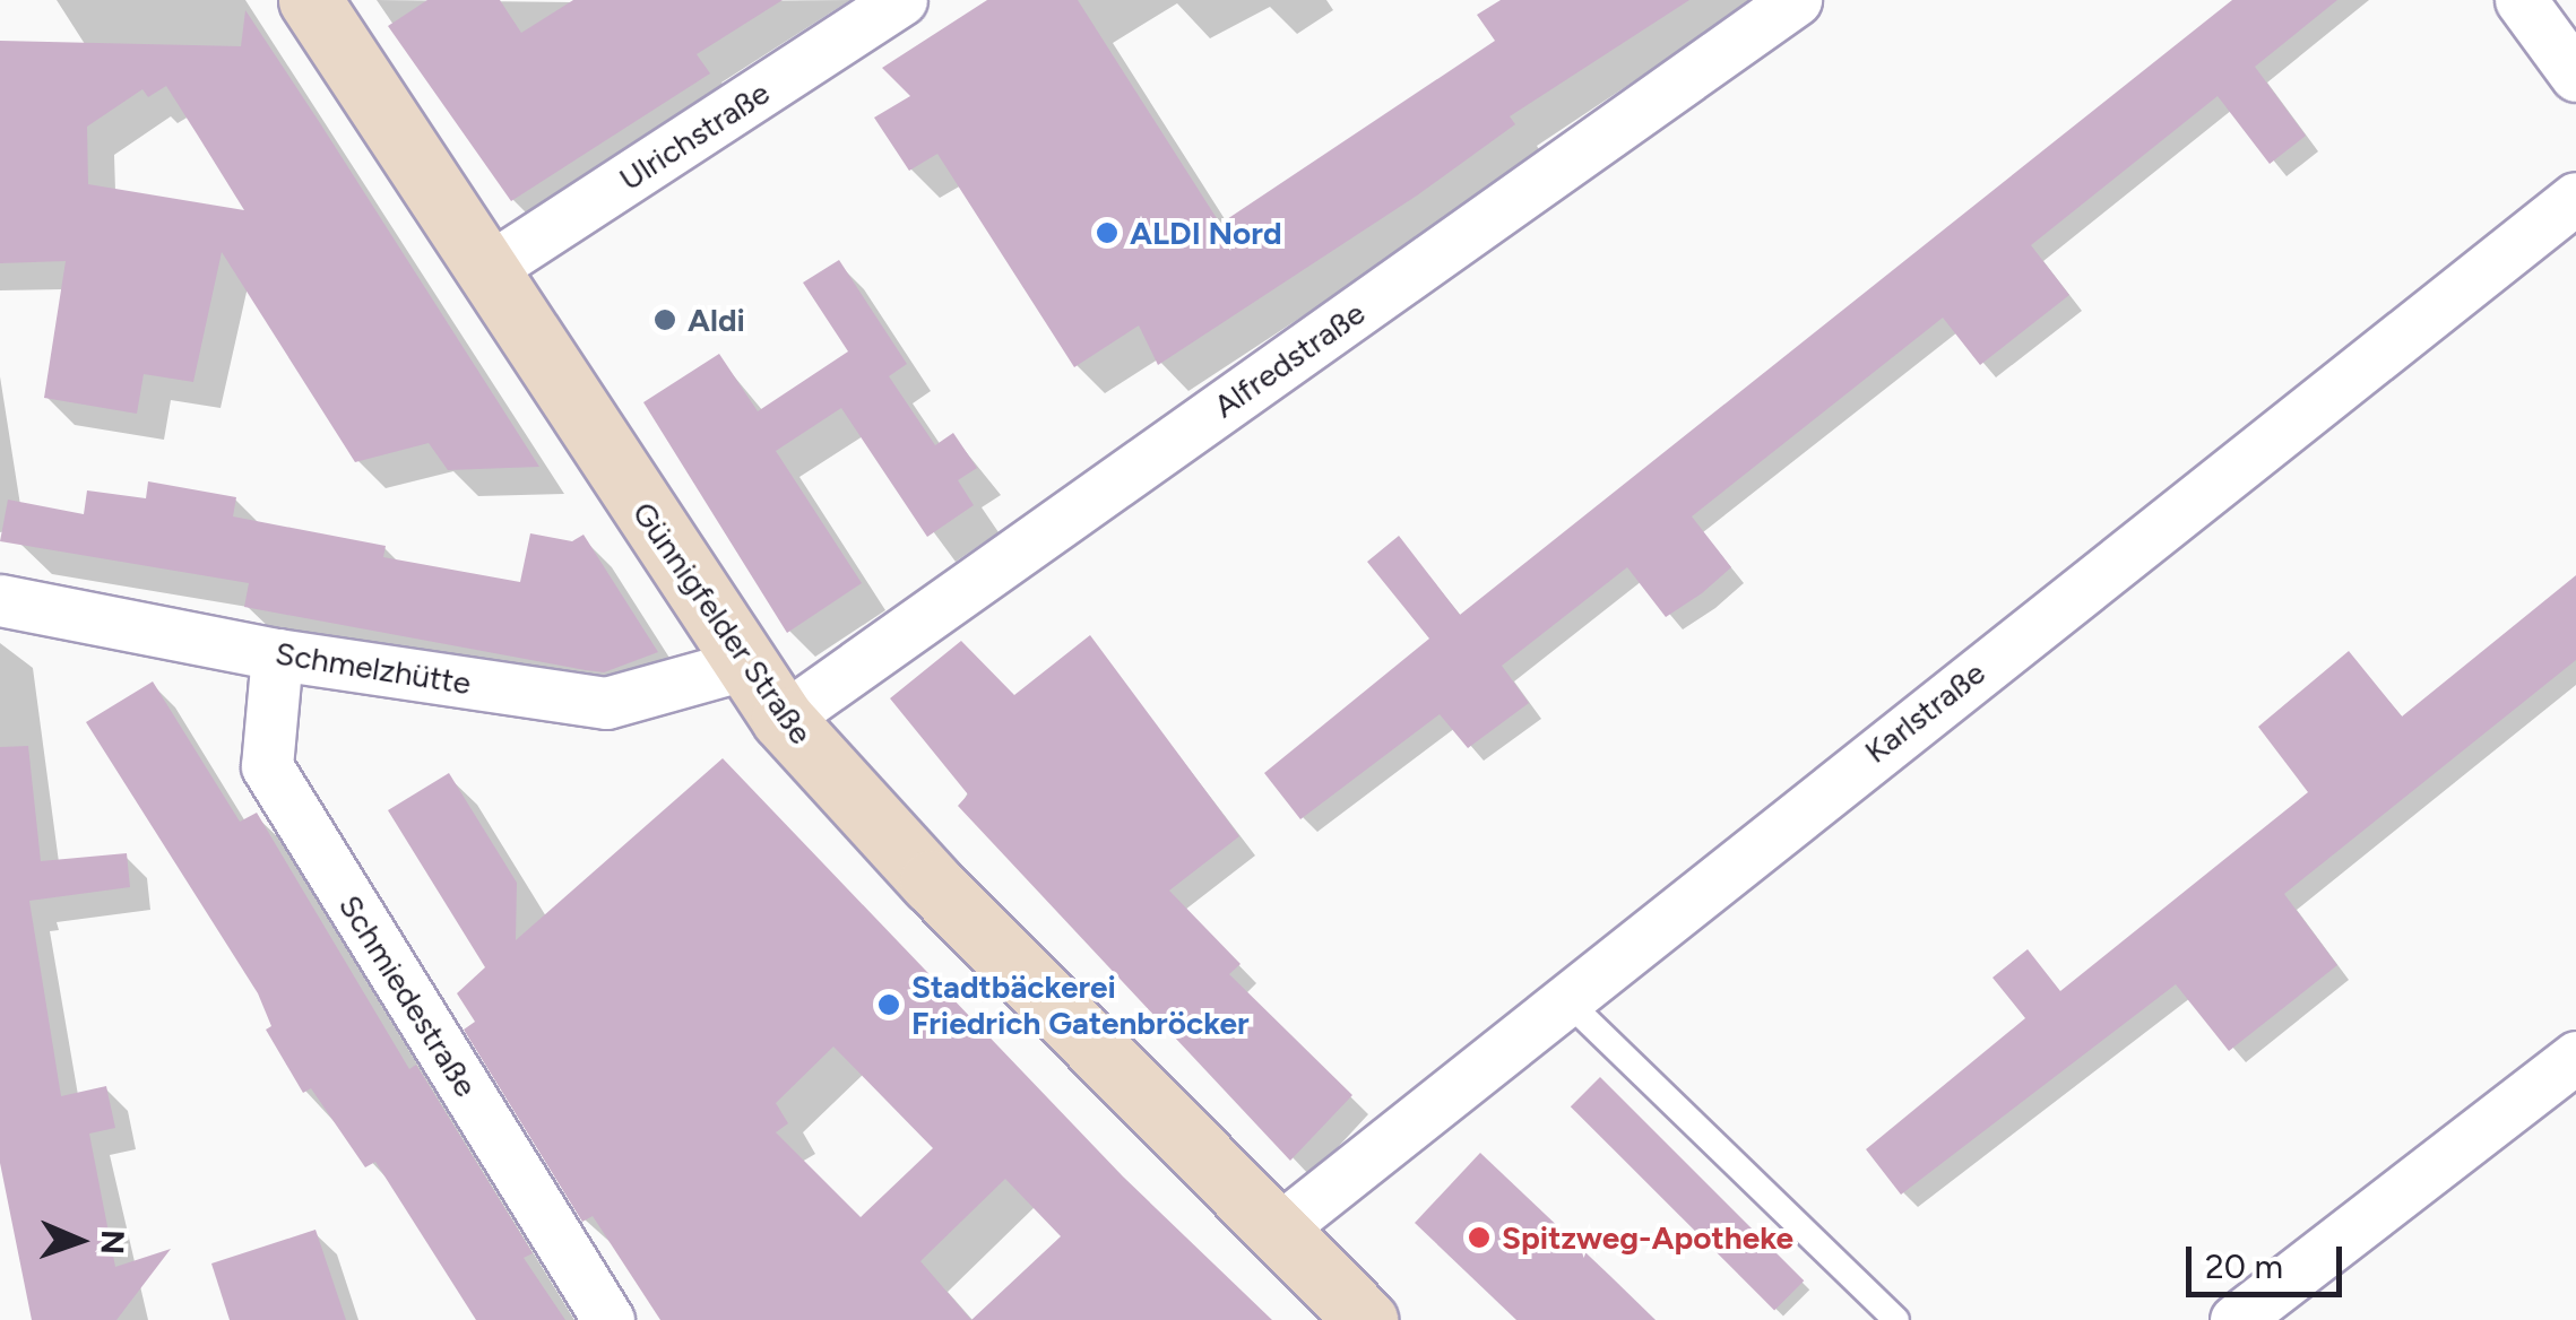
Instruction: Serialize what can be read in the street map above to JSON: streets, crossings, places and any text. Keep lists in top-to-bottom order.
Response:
{
  "streets": {
    "street": [
      "Ulrichstraße",
      "Alfredstraße",
      "Günnigfelder Straße",
      "Schmelzhütte",
      "Karlstraße",
      "Schmiedestraße"
    ]
  },
  "crossings": [
    ["Ulrichstraße", "Günnigfelder Straße"],
    ["Alfredstraße", "Günnigfelder Straße"],
    ["Günnigfelder Straße", "Schmelzhütte"],
    ["Günnigfelder Straße", "Karlstraße"],
    ["Schmelzhütte", "Schmiedestraße"]
  ],
  "places": [
    "ALDI Nord",
    "Aldi",
    "Stadtbäckerei Friedrich Gatenbröcker",
    "Spitzweg-Apotheke"
  ],
  "scale_bar": "20 m",
  "north": "right"
}
